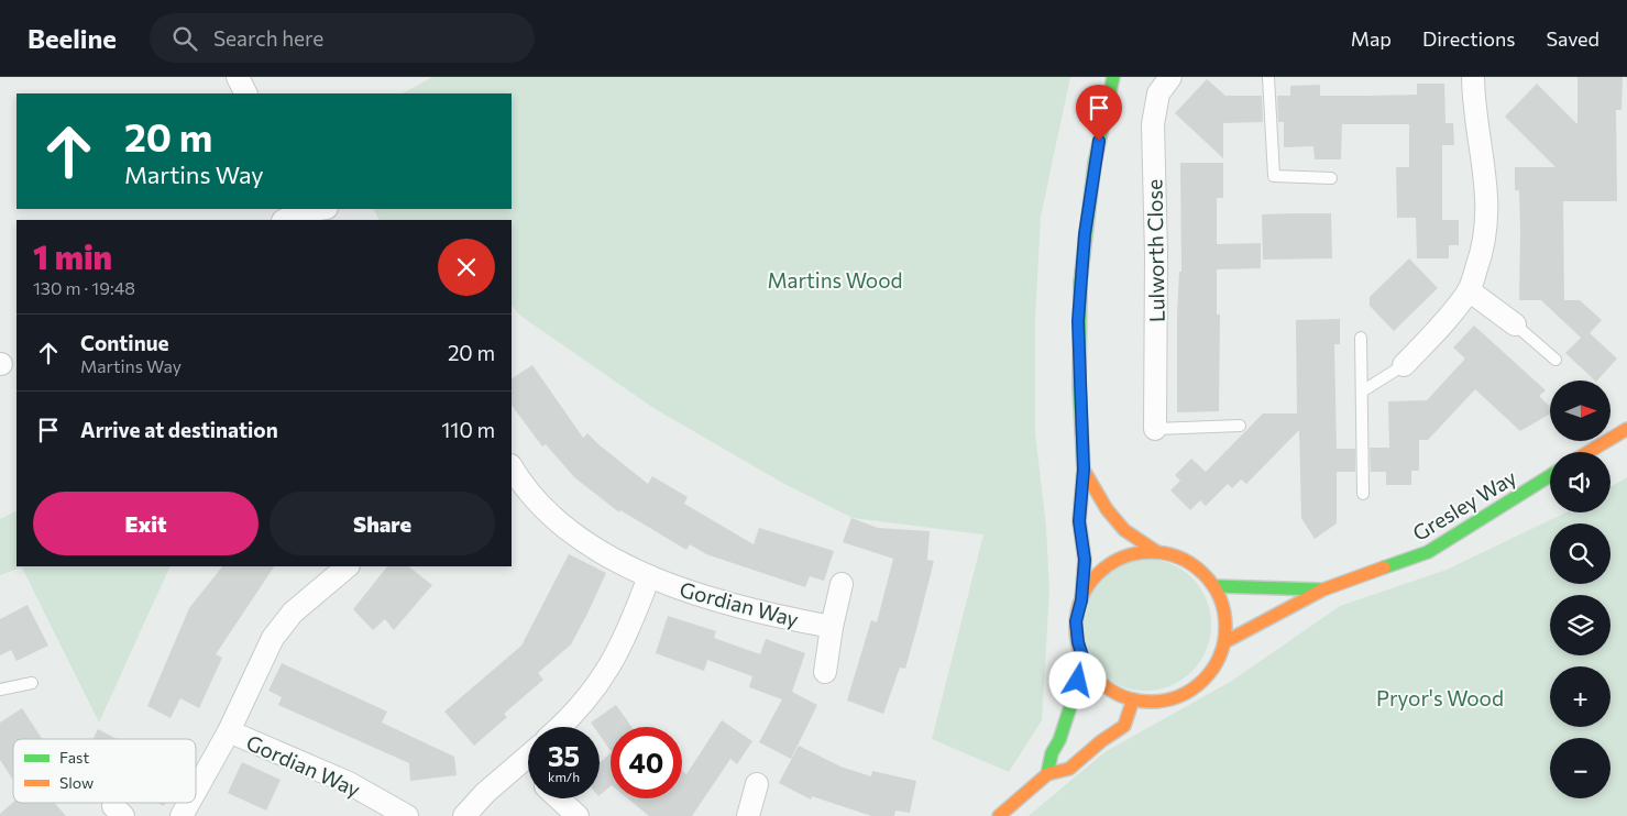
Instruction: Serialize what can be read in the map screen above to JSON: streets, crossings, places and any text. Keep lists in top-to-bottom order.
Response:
{
  "streets": {
    "street": ["Lulworth Close", "Gresley Way", "Gordian Way"]
  },
  "parks": ["Martins Wood", "Pryor's Wood"],
  "legend": ["Fast", "Slow"],
  "north": "right",
  "page": {
    "header": "Beeline",
    "search": "Search here",
    "nav": ["Map", "Directions", "Saved"],
    "turn": ["20 m", "Martins Way"],
    "heading": ["1 min", "130 m · 19:48"],
    "list": [
      {
        "name": "Continue",
        "note": "Martins Way",
        "value": "20 m"
      },
      {
        "name": "Arrive at destination",
        "value": "110 m"
      }
    ],
    "map_buttons": ["+", "−"],
    "buttons": ["Exit", "Share"],
    "speed": "35 km/h",
    "limit": "40"
  }
}
